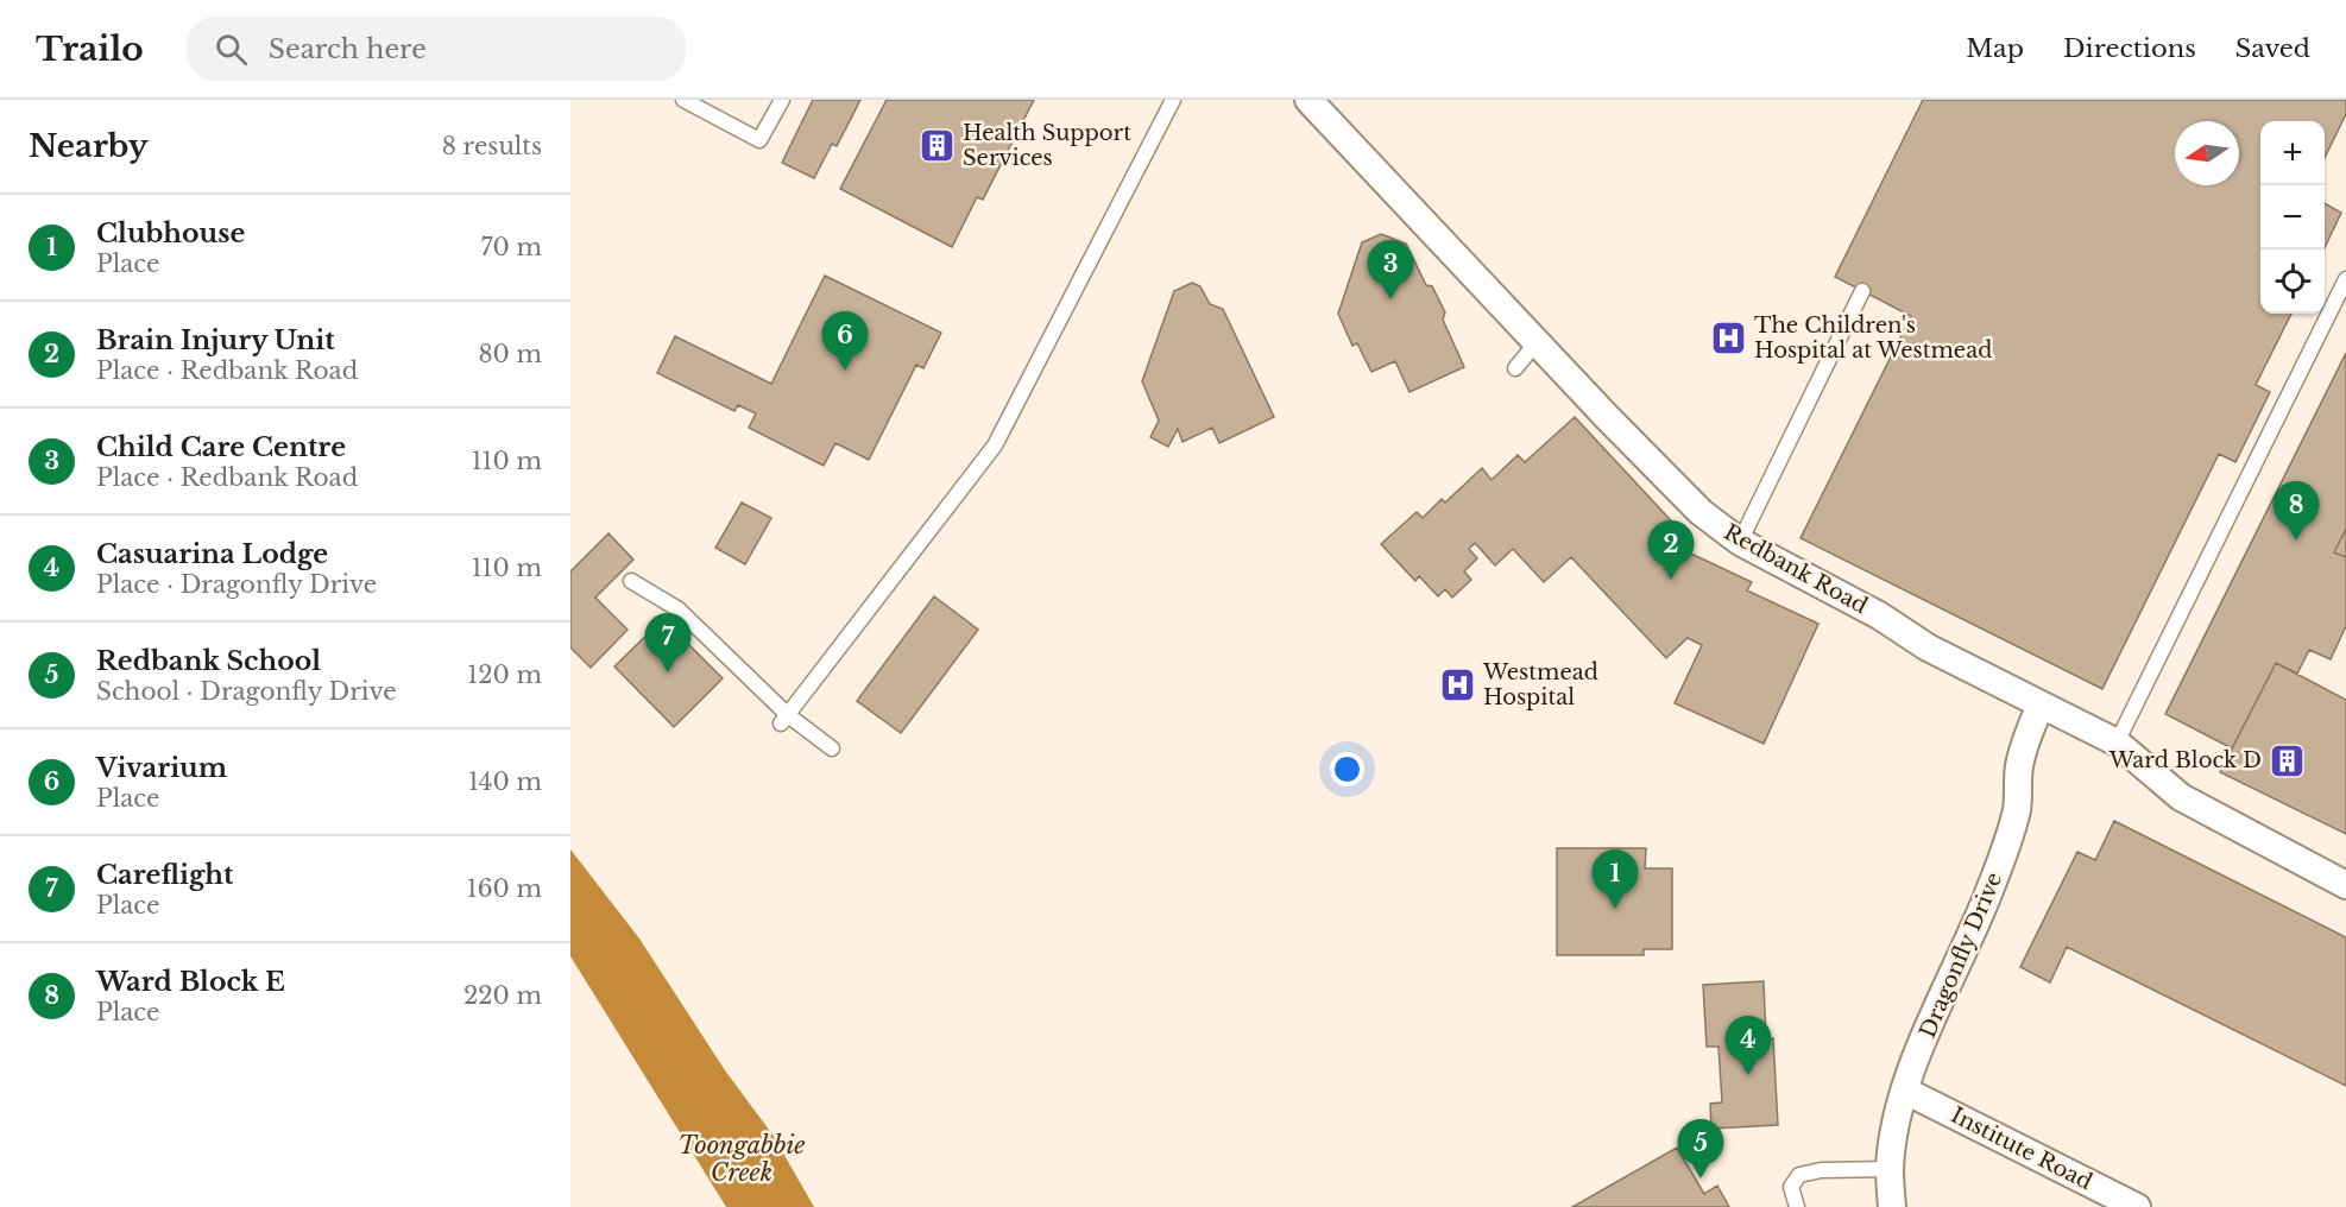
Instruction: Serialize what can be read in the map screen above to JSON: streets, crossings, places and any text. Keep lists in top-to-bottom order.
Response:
{
  "streets": {
    "street": ["Redbank Road", "Dragonfly Drive", "Institute Road"]
  },
  "crossings": [
    ["Redbank Road", "Dragonfly Drive"],
    ["Dragonfly Drive", "Institute Road"]
  ],
  "water": ["Toongabbie Creek"],
  "places": {
    "building": ["Health Support Services", "Ward Block D"],
    "hospital": ["The Children's Hospital at Westmead", "Westmead Hospital"]
  },
  "north": "left",
  "page": {
    "header": "Trailo",
    "search": "Search here",
    "nav": ["Map", "Directions", "Saved"],
    "heading": ["Nearby", "8 results"],
    "map_buttons": ["+", "−"],
    "list": [
      {
        "mark": "1",
        "name": "Clubhouse",
        "note": "Place",
        "value": "70 m"
      },
      {
        "mark": "2",
        "name": "Brain Injury Unit",
        "note": "Place · Redbank Road",
        "value": "80 m"
      },
      {
        "mark": "3",
        "name": "Child Care Centre",
        "note": "Place · Redbank Road",
        "value": "110 m"
      },
      {
        "mark": "4",
        "name": "Casuarina Lodge",
        "note": "Place · Dragonfly Drive",
        "value": "110 m"
      },
      {
        "mark": "5",
        "name": "Redbank School",
        "note": "School · Dragonfly Drive",
        "value": "120 m"
      },
      {
        "mark": "6",
        "name": "Vivarium",
        "note": "Place",
        "value": "140 m"
      },
      {
        "mark": "7",
        "name": "Careflight",
        "note": "Place",
        "value": "160 m"
      },
      {
        "mark": "8",
        "name": "Ward Block E",
        "note": "Place",
        "value": "220 m"
      }
    ],
    "pins": [
      "3",
      "6",
      "8",
      "2",
      "7",
      "1",
      "4",
      "5"
    ]
  }
}
